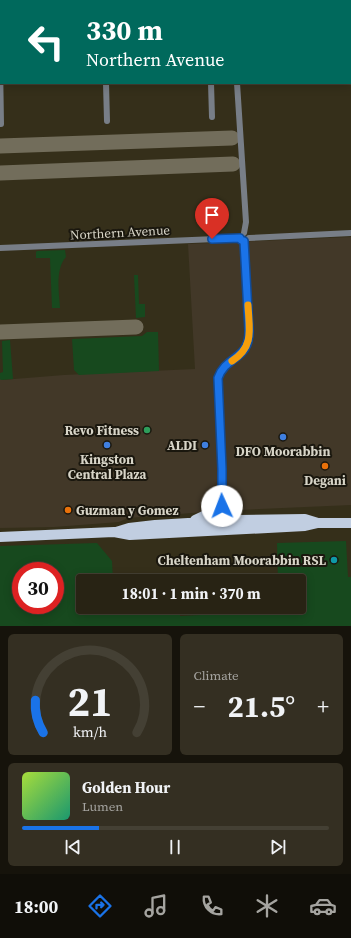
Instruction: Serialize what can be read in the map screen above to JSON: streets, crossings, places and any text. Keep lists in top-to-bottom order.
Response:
{
  "streets": {
    "street": ["Northern Avenue"]
  },
  "places": [
    "Revo Fitness",
    "DFO Moorabbin",
    "Kingston Central Plaza",
    "ALDI",
    "Degani",
    "Guzman y Gomez",
    "Cheltenham Moorabbin RSL"
  ],
  "page": {
    "turn": ["330 m", "Northern Avenue"],
    "limit": "30",
    "trip": "18:01 · 1 min · 370 m",
    "tile": "Climate",
    "heat": ["−", "21.5°", "+"],
    "song": ["Golden Hour", "Lumen"],
    "tabs": "18:00",
    "gauge": ["21", "km/h"]
  }
}
